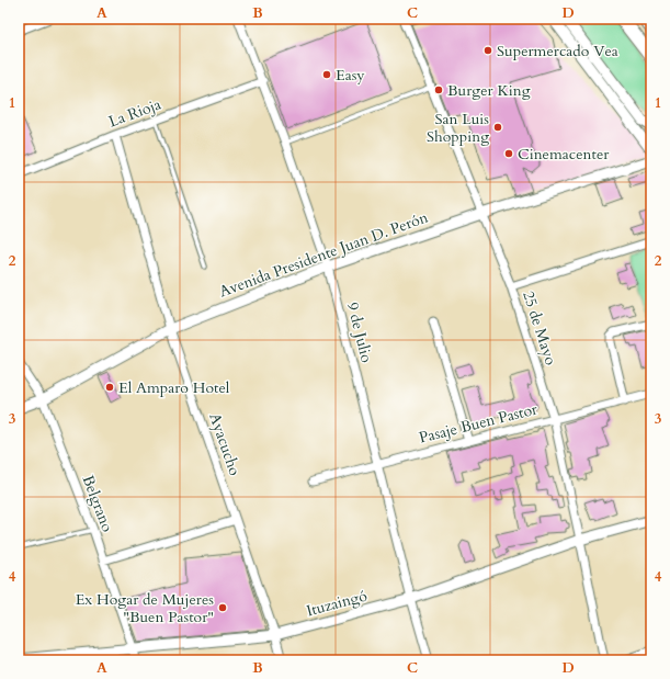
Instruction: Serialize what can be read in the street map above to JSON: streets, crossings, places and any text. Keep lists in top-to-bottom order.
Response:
{
  "streets": {
    "street": [
      "La Rioja",
      "Avenida Presidente Juan D. Perón",
      "25 de Mayo",
      "9 de Julio",
      "Pasaje Buen Pastor",
      "Ayacucho",
      "Belgrano",
      "Ituzaingó"
    ]
  },
  "crossings": [
    ["La Rioja", "9 de Julio"],
    ["La Rioja", "Ayacucho"],
    ["Avenida Presidente Juan D. Perón", "25 de Mayo"],
    ["Avenida Presidente Juan D. Perón", "9 de Julio"],
    ["Avenida Presidente Juan D. Perón", "Ayacucho"],
    ["Avenida Presidente Juan D. Perón", "Belgrano"],
    ["25 de Mayo", "Pasaje Buen Pastor"],
    ["25 de Mayo", "Ituzaingó"],
    ["9 de Julio", "Pasaje Buen Pastor"],
    ["9 de Julio", "Ituzaingó"],
    ["Ayacucho", "Ituzaingó"],
    ["Belgrano", "Ituzaingó"]
  ],
  "places": [
    "Supermercado Vea",
    "Easy",
    "Burger King",
    "San Luis Shopping",
    "Cinemacenter",
    "El Amparo Hotel",
    "Ex Hogar de Mujeres \"Buen Pastor\""
  ],
  "grid": {
    "columns": [
      "A",
      "B",
      "C",
      "D"
    ],
    "rows": [
      "1",
      "2",
      "3",
      "4"
    ]
  }
}
